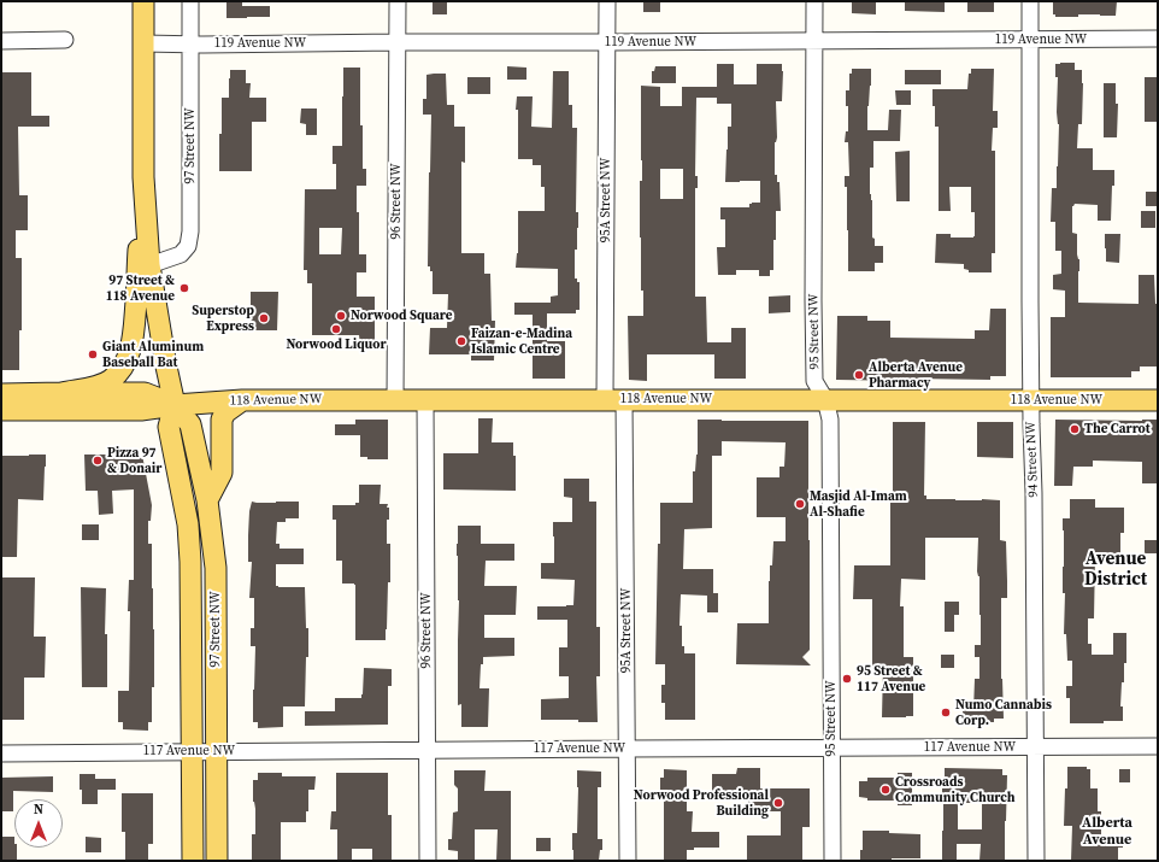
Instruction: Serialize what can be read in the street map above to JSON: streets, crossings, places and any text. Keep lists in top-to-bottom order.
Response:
{
  "streets": {
    "main road": ["97 Street NW", "118 Avenue NW"],
    "street": [
      "119 Avenue NW",
      "95A Street NW",
      "96 Street NW",
      "95 Street NW",
      "94 Street NW",
      "117 Avenue NW"
    ]
  },
  "crossings": [
    ["119 Avenue NW", "97 Street NW"],
    ["119 Avenue NW", "95A Street NW"],
    ["119 Avenue NW", "96 Street NW"],
    ["119 Avenue NW", "95 Street NW"],
    ["119 Avenue NW", "94 Street NW"],
    ["97 Street NW", "118 Avenue NW"],
    ["97 Street NW", "117 Avenue NW"],
    ["95A Street NW", "118 Avenue NW"],
    ["95A Street NW", "117 Avenue NW"],
    ["96 Street NW", "118 Avenue NW"],
    ["96 Street NW", "117 Avenue NW"],
    ["95 Street NW", "118 Avenue NW"],
    ["95 Street NW", "117 Avenue NW"],
    ["118 Avenue NW", "94 Street NW"],
    ["94 Street NW", "117 Avenue NW"]
  ],
  "districts": ["Avenue District", "Alberta Avenue"],
  "places": [
    "97 Street & 118 Avenue",
    "Norwood Square",
    "Superstop Express",
    "Norwood Liquor",
    "Faizan-e-Madina Islamic Centre",
    "Giant Aluminum Baseball Bat",
    "Alberta Avenue Pharmacy",
    "The Carrot",
    "Pizza 97 & Donair",
    "Masjid Al-Imam Al-Shafie",
    "95 Street & 117 Avenue",
    "Numo Cannabis Corp.",
    "Crossroads Community Church",
    "Norwood Professional Building"
  ],
  "north": "top"
}
